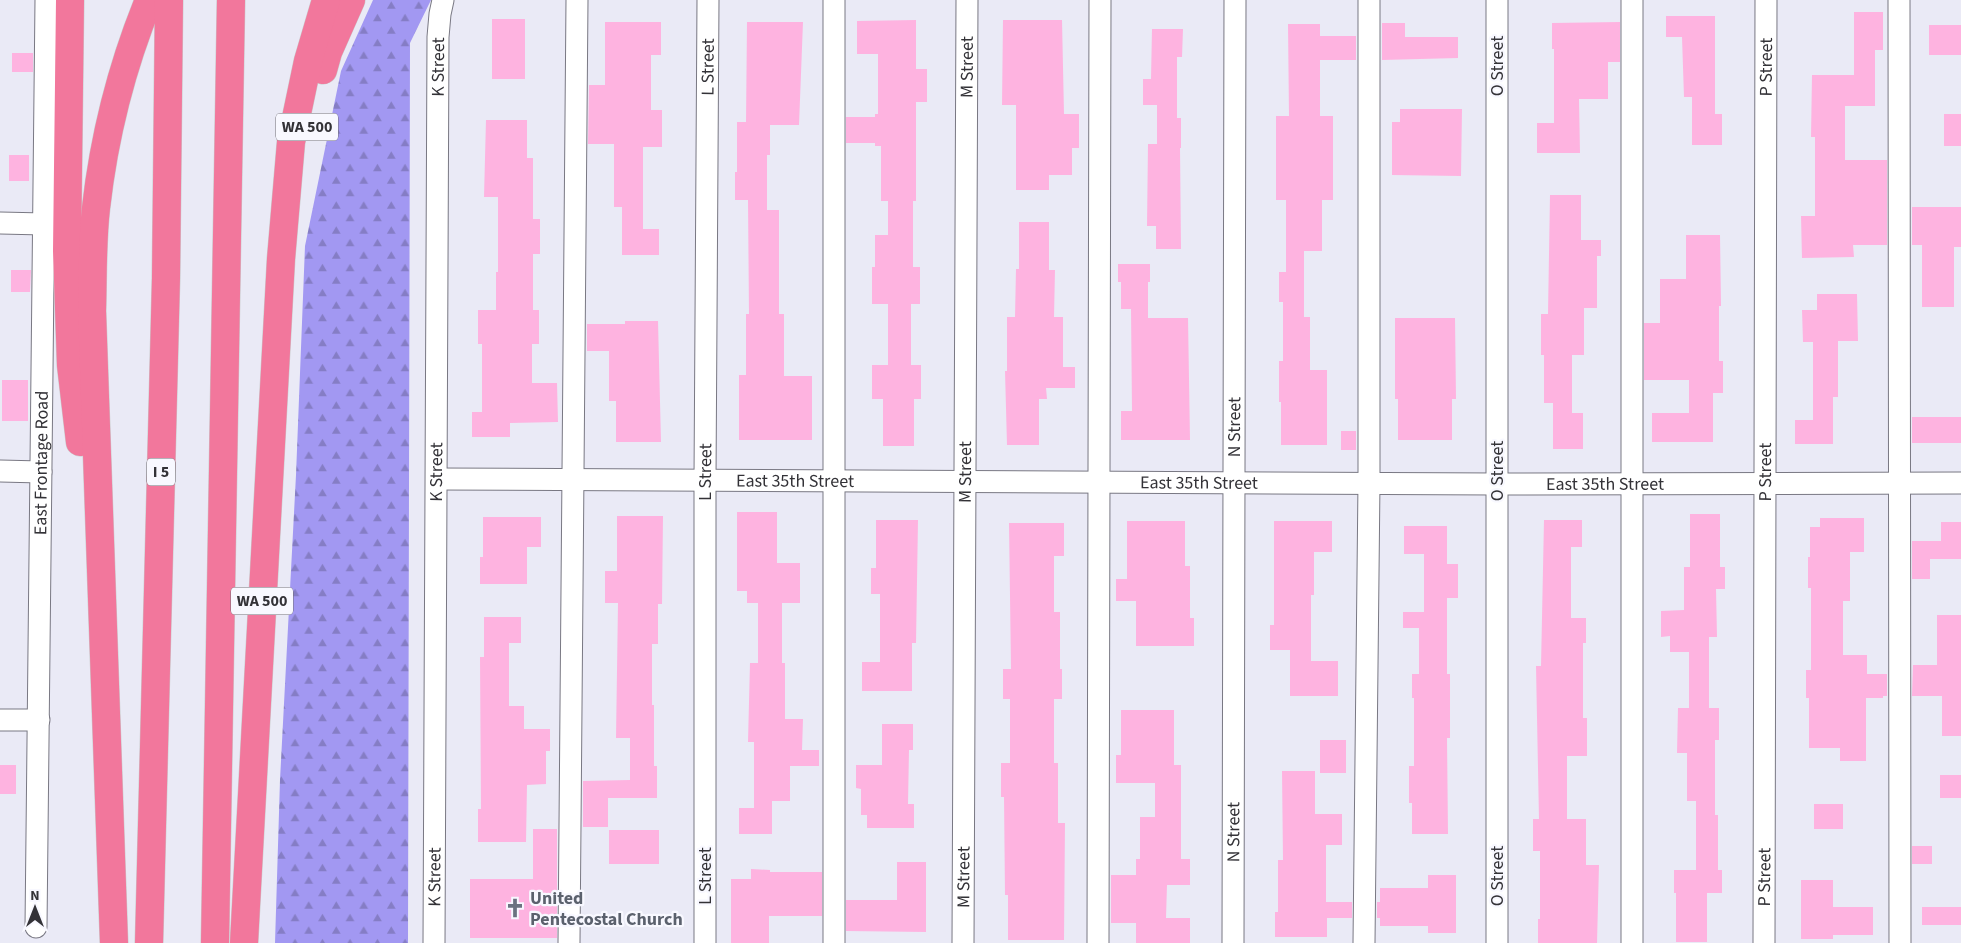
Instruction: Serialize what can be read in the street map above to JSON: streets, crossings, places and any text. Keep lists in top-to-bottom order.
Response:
{
  "streets": {
    "highway": ["WA 500", "I 5"],
    "street": [
      "K Street",
      "O Street",
      "L Street",
      "M Street",
      "P Street",
      "N Street",
      "East Frontage Road",
      "East 35th Street"
    ]
  },
  "crossings": [
    ["K Street", "East 35th Street"],
    ["O Street", "East 35th Street"],
    ["L Street", "East 35th Street"],
    ["M Street", "East 35th Street"],
    ["P Street", "East 35th Street"],
    ["N Street", "East 35th Street"]
  ],
  "places": {
    "church": ["United Pentecostal Church"]
  },
  "north": "top"
}
